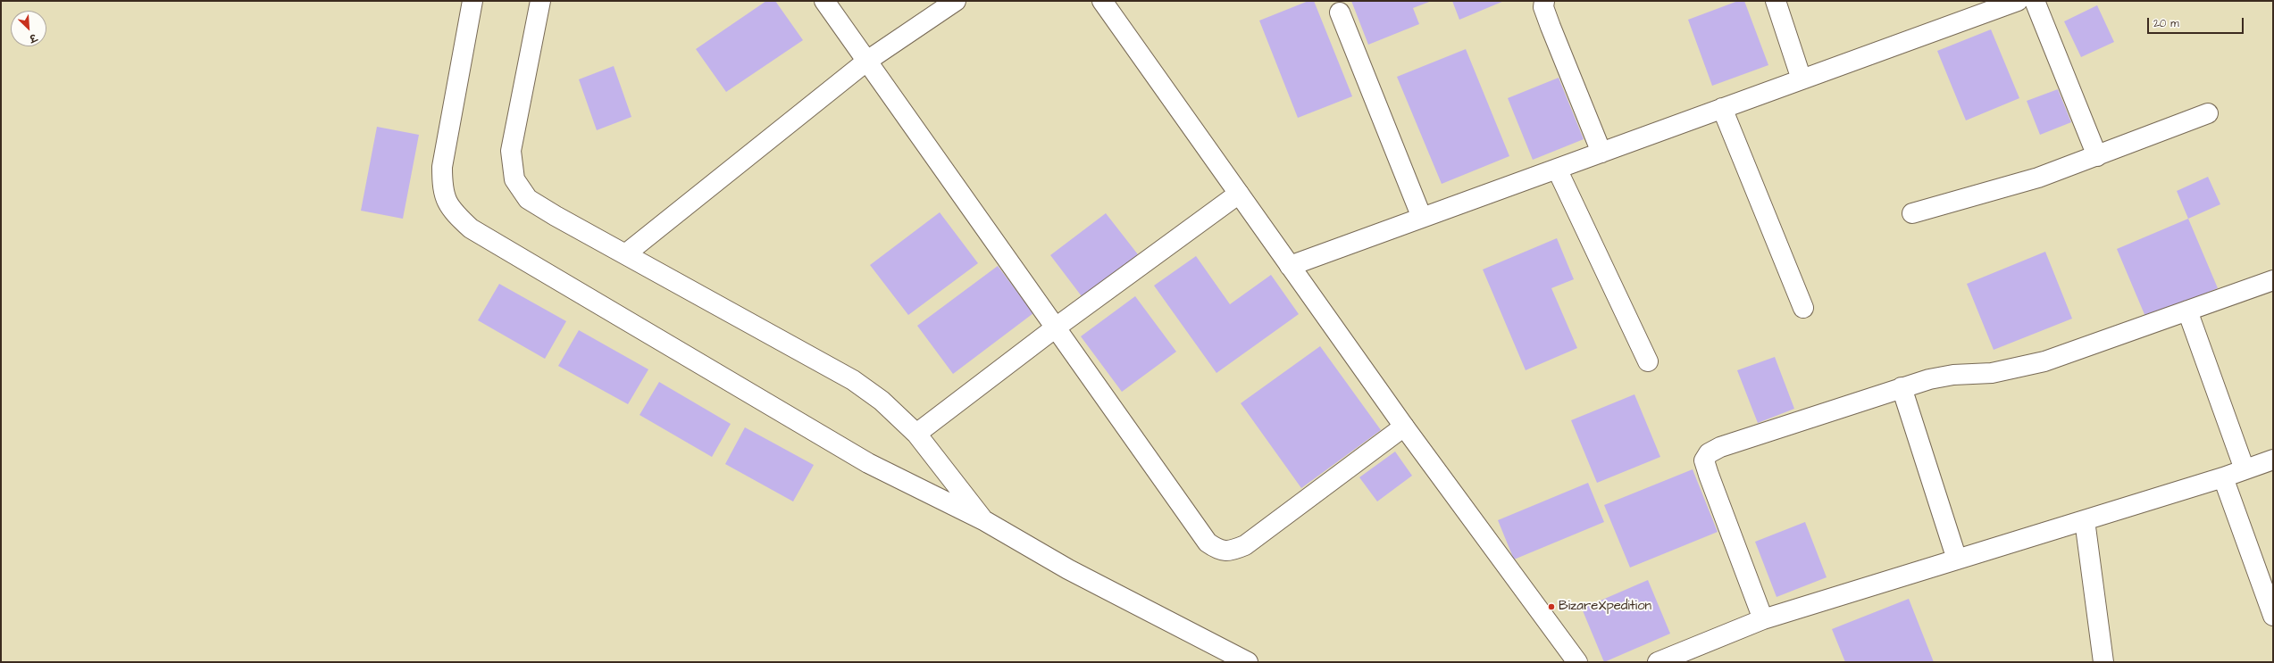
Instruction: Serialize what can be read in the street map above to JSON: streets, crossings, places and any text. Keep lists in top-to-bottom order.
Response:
{
  "places": ["BizareXpedition"],
  "scale_bar": "20 m",
  "north": "bottom right"
}
